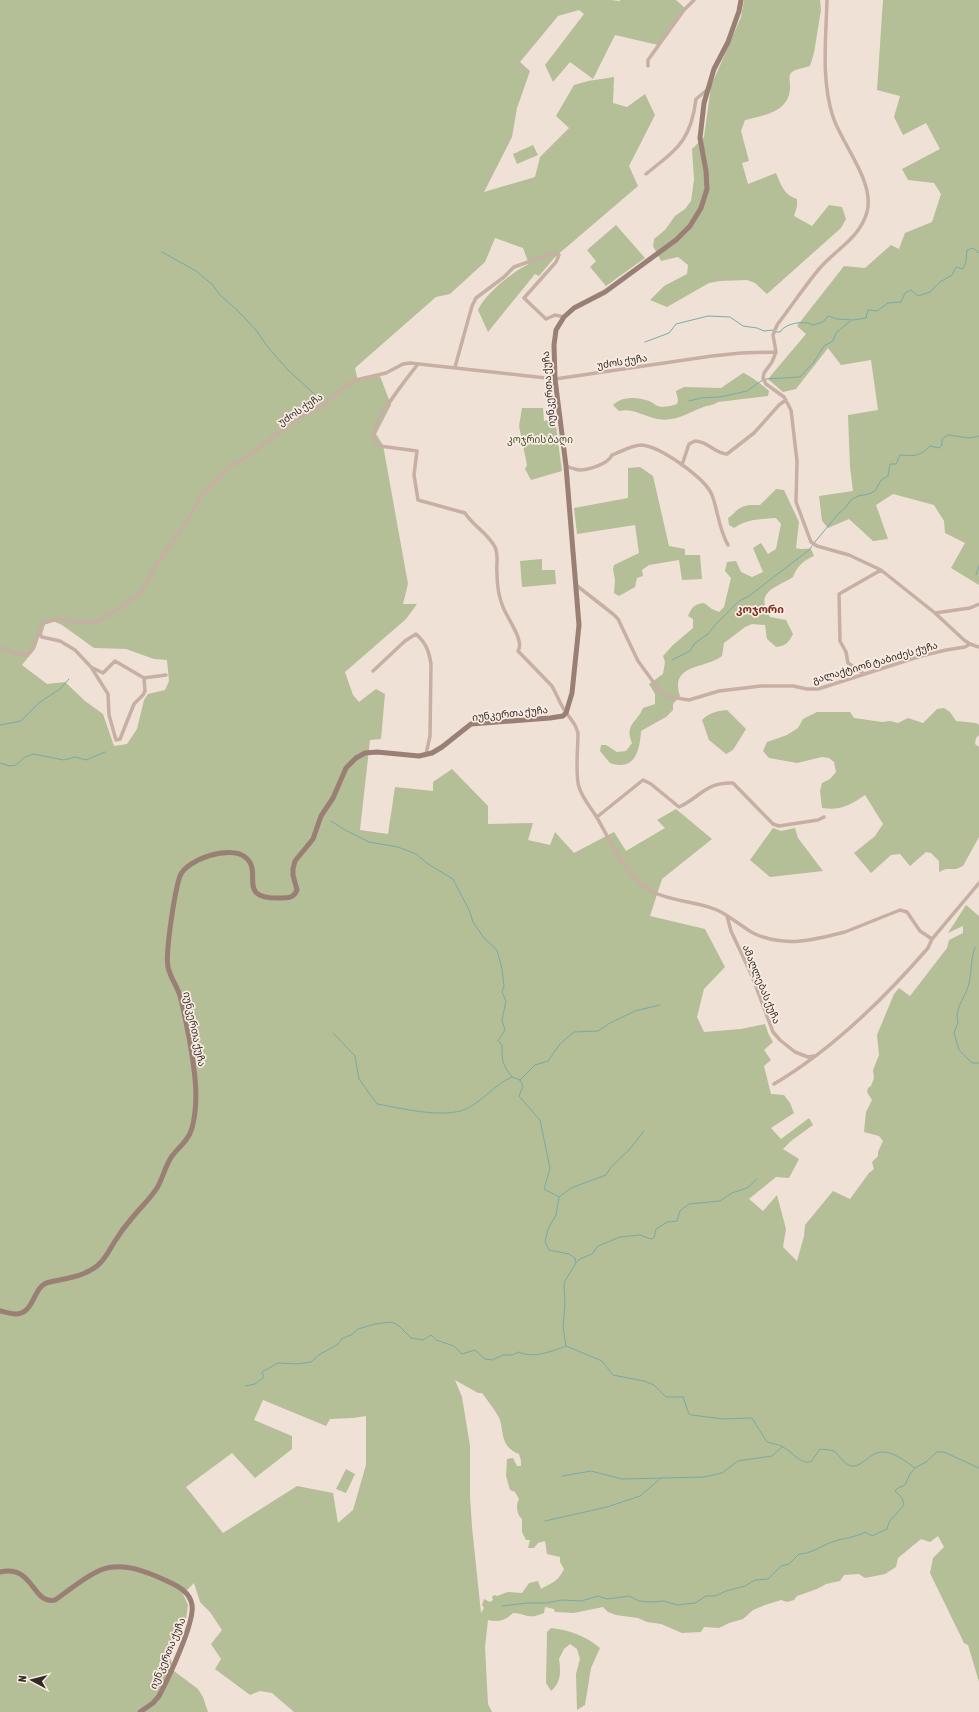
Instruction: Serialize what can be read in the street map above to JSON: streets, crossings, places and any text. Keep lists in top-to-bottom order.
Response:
{
  "streets": {
    "main road": ["იუნკერთა ქუჩა"],
    "street": ["უძოს ქუჩა", "გალაქტიონ ტაბიძეს ქუჩა", "ამაღლებას ქუჩა"]
  },
  "crossings": [
    ["უძოს ქუჩა", "იუნკერთა ქუჩა"],
    ["იუნკერთა ქუჩა", "გალაქტიონ ტაბიძეს ქუჩა"]
  ],
  "districts": ["კოჯორი"],
  "parks": ["კოჯრის ბაღი"],
  "north": "left"
}
